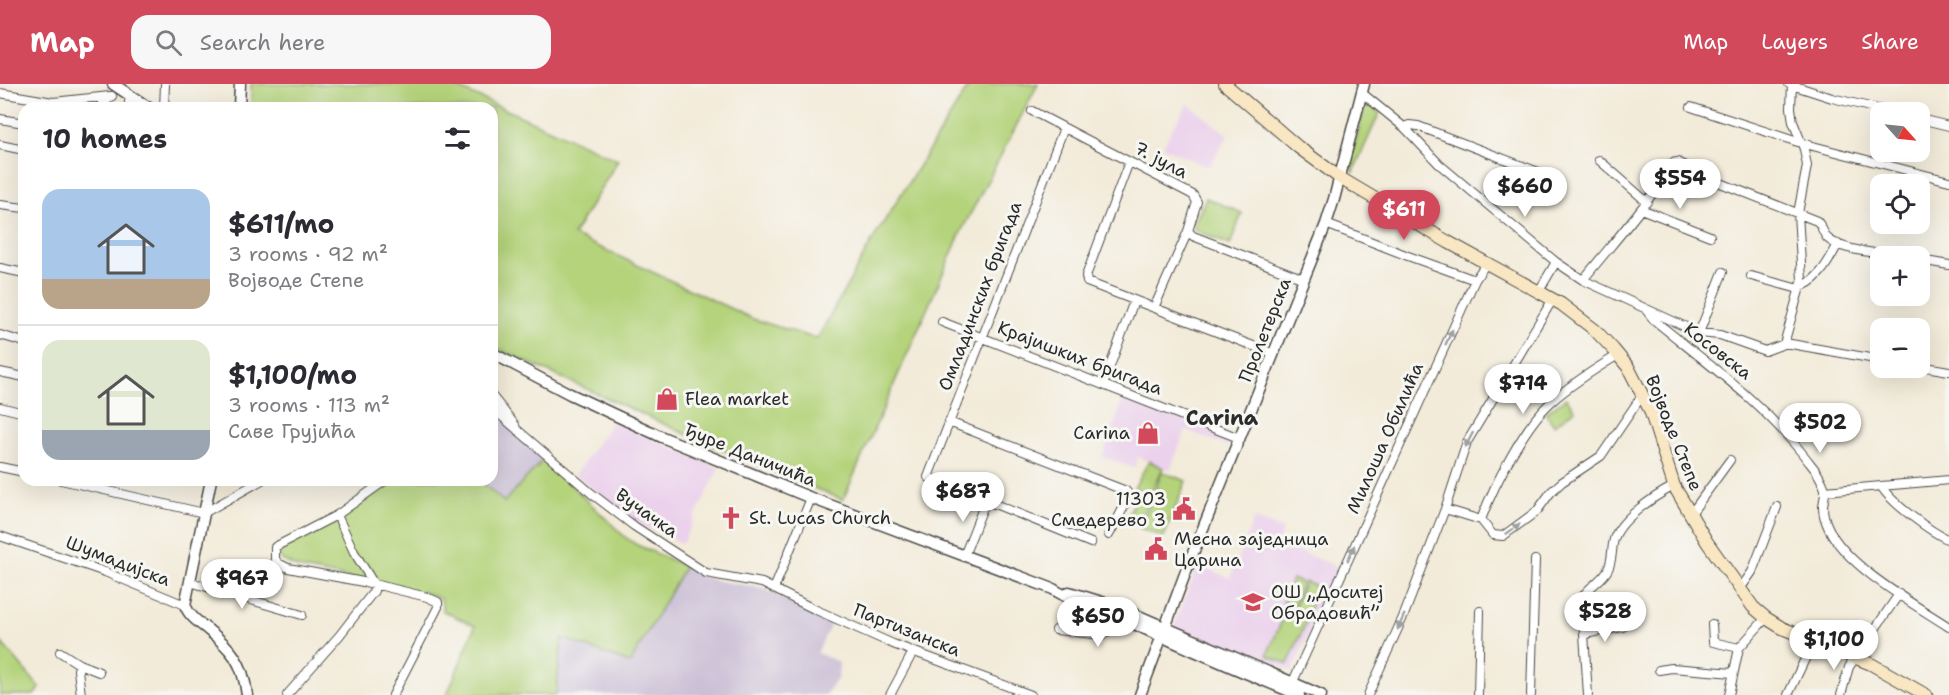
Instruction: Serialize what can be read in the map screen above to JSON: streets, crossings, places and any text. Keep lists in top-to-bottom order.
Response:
{
  "streets": {
    "main road": ["Војводе Степе"],
    "street": [
      "7. јула",
      "Омладинских бригада",
      "Пролетерска",
      "Косовска",
      "Крајишких бригада",
      "Милоша Обилића",
      "Ђуре Даничића",
      "Вучачка",
      "Шумадијска",
      "Партизанска"
    ]
  },
  "crossings": [
    ["7. јула", "Омладинских бригада"],
    ["Омладинских бригада", "Крајишких бригада"],
    ["Пролетерска", "Косовска"],
    ["Пролетерска", "Крајишких бригада"],
    ["Пролетерска", "Војводе Степе"],
    ["Пролетерска", "Ђуре Даничића"],
    ["Војводе Степе", "Милоша Обилића"],
    ["Милоша Обилића", "Ђуре Даничића"],
    ["Вучачка", "Партизанска"]
  ],
  "districts": ["Carina"],
  "places": {
    "shop": ["Flea market", "Carina"],
    "public building": ["11303 Смедерево 3", "Месна заједница Царина"],
    "church": ["St. Lucas Church"],
    "school or university": ["ОШ „Доситеј Обрадовић”"]
  },
  "north": "bottom right",
  "page": {
    "header": "Map",
    "search": "Search here",
    "nav": ["Map", "Layers", "Share"],
    "map_buttons": ["+", "−"],
    "heading": "10 homes",
    "price": [
      "$554",
      "$660",
      "$611",
      "$714",
      "$502",
      "$687",
      "$967",
      "$528",
      "$650",
      "$1,100"
    ],
    "list": [
      {
        "name": "$611/mo",
        "note": "3 rooms · 92 m² · Војводе Степе"
      },
      {
        "name": "$1,100/mo",
        "note": "3 rooms · 113 m² · Саве Грујића"
      }
    ]
  }
}
